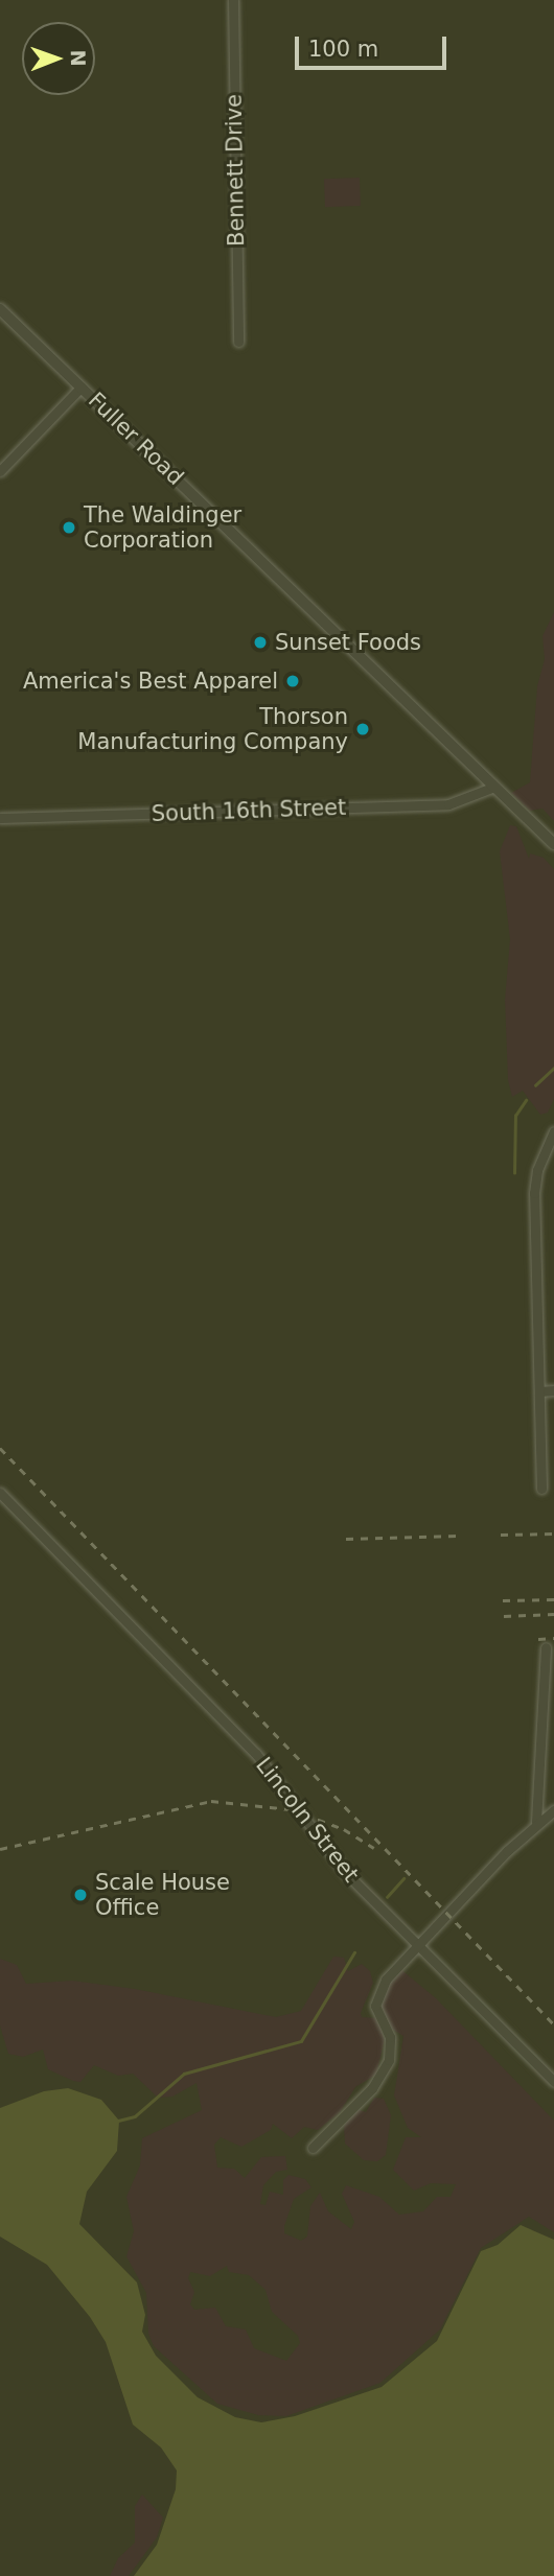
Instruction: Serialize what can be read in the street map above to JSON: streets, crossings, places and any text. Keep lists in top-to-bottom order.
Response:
{
  "streets": {
    "street": [
      "Bennett Drive",
      "Fuller Road",
      "South 16th Street",
      "Lincoln Street"
    ]
  },
  "crossings": [
    ["Fuller Road", "South 16th Street"]
  ],
  "places": [
    "The Waldinger Corporation",
    "Sunset Foods",
    "America's Best Apparel",
    "Thorson Manufacturing Company",
    "Scale House Office"
  ],
  "scale_bar": "100 m",
  "north": "right"
}
